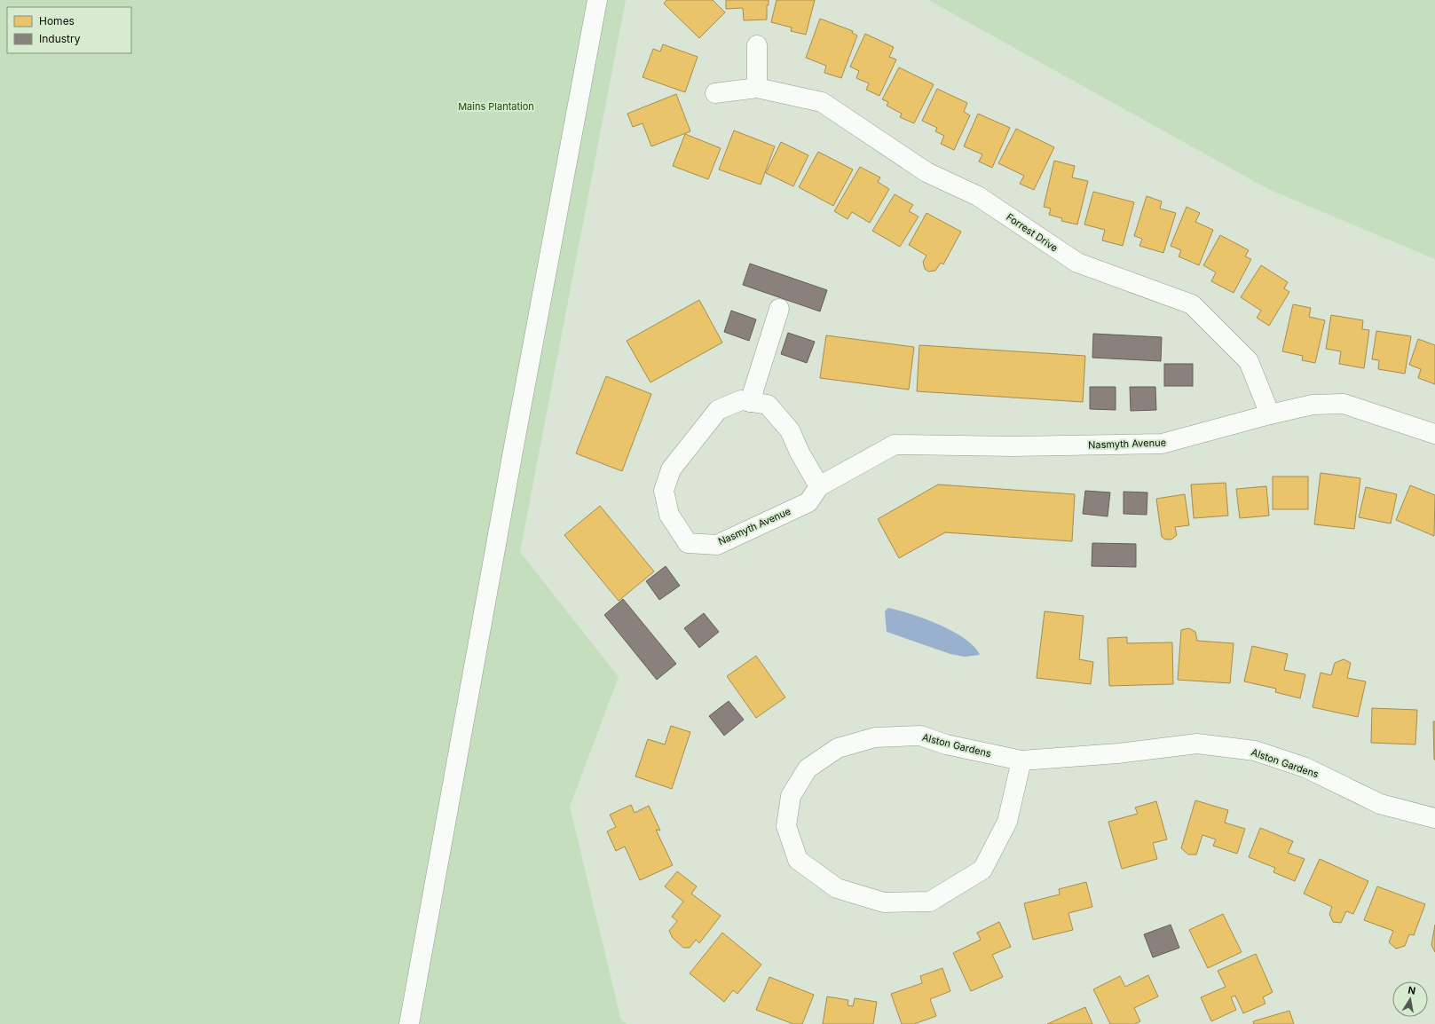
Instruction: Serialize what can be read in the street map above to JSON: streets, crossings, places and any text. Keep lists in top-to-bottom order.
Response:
{
  "streets": {
    "street": ["Forrest Drive", "Nasmyth Avenue", "Alston Gardens"]
  },
  "crossings": [
    ["Forrest Drive", "Nasmyth Avenue"]
  ],
  "parks": ["Mains Plantation"],
  "legend": ["Homes", "Industry"],
  "north": "top"
}
